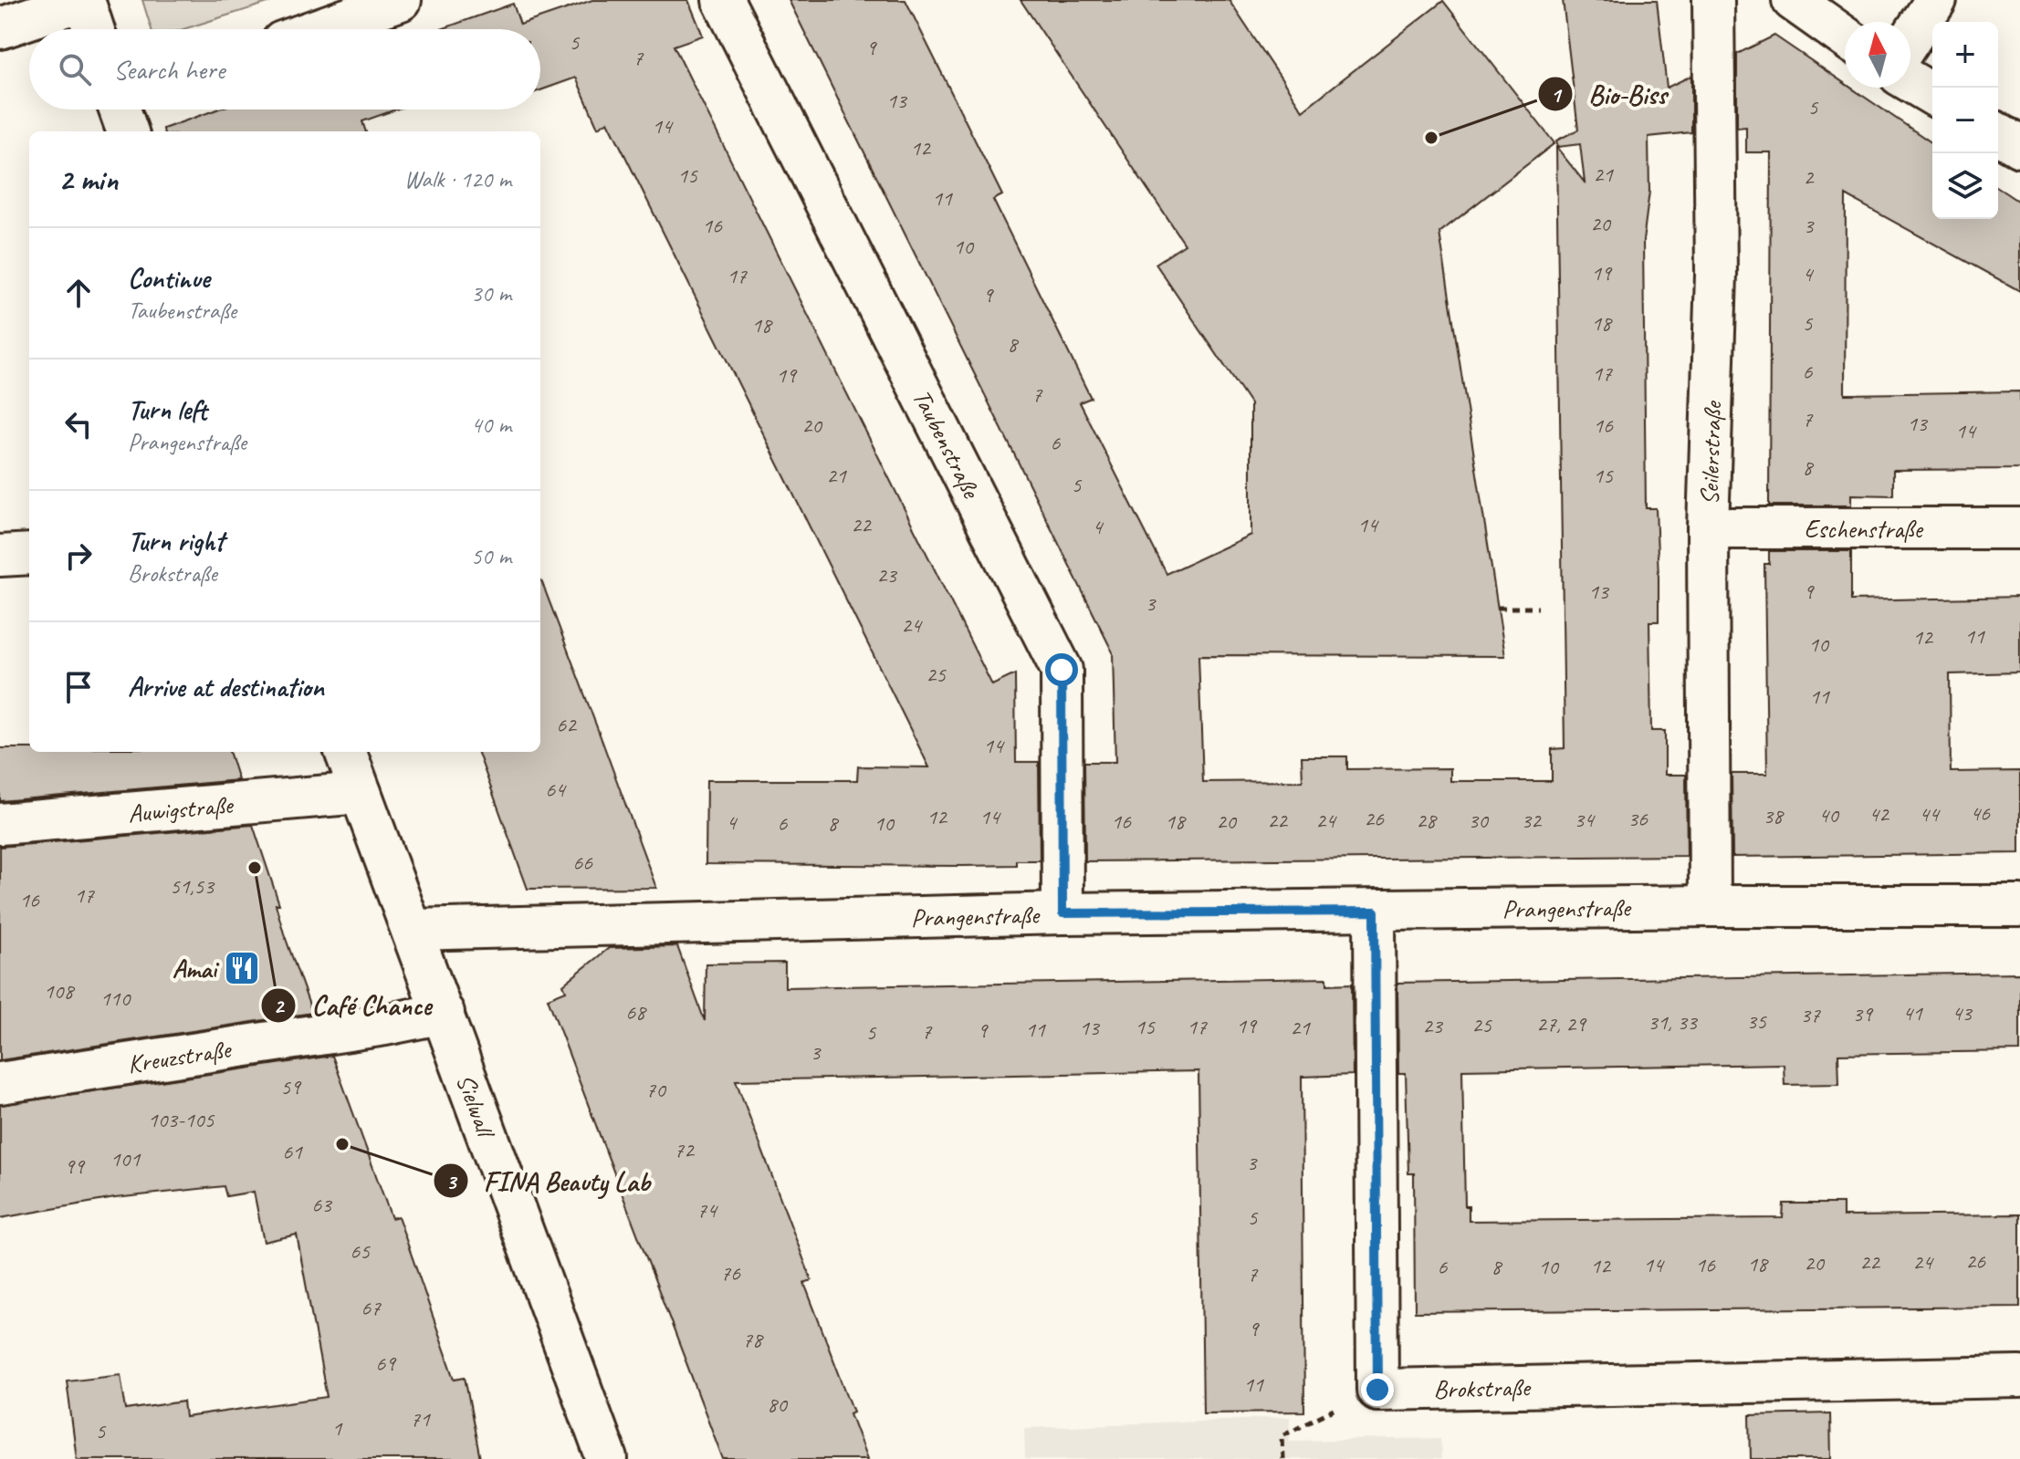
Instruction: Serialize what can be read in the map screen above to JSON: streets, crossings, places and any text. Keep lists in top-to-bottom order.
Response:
{
  "streets": {
    "street": [
      "Taubenstraße",
      "Seilerstraße",
      "Eschenstraße",
      "Auwigstraße",
      "Prangenstraße",
      "Kreuzstraße",
      "Sielwall",
      "Brokstraße"
    ]
  },
  "crossings": [
    ["Taubenstraße", "Prangenstraße"],
    ["Seilerstraße", "Eschenstraße"],
    ["Seilerstraße", "Prangenstraße"],
    ["Auwigstraße", "Sielwall"],
    ["Prangenstraße", "Sielwall"],
    ["Kreuzstraße", "Sielwall"]
  ],
  "places": {
    "other": ["Bio-Biss", "Café Chance", "FINA Beauty Lab"],
    "restaurant": ["Amai"]
  },
  "house_numbers": [
    "5",
    "9",
    "7",
    "13",
    "5",
    "14",
    "12",
    "21",
    "15",
    "2",
    "11",
    "20",
    "16",
    "3",
    "10",
    "19",
    "4",
    "17",
    "9",
    "18",
    "5",
    "18",
    "8",
    "6",
    "17",
    "19",
    "7",
    "7",
    "13",
    "20",
    "16",
    "14",
    "6",
    "8",
    "21",
    "15",
    "5",
    "22",
    "14",
    "4",
    "23",
    "13",
    "9",
    "3",
    "24",
    "11",
    "12",
    "10",
    "25",
    "11",
    "62",
    "14",
    "64",
    "46",
    "42",
    "44",
    "40",
    "38",
    "12",
    "14",
    "26",
    "36",
    "34",
    "22",
    "24",
    "28",
    "30",
    "32",
    "16",
    "18",
    "20",
    "4",
    "6",
    "8",
    "10",
    "66",
    "51,53",
    "17",
    "16",
    "108",
    "110",
    "68",
    "41",
    "43",
    "39",
    "37",
    "35",
    "31, 33",
    "27, 29",
    "25",
    "19",
    "23",
    "15",
    "17",
    "13",
    "21",
    "11",
    "9",
    "7",
    "5",
    "3",
    "59",
    "70",
    "103-105",
    "72",
    "61",
    "101",
    "3",
    "99",
    "63",
    "74",
    "5",
    "65",
    "26",
    "22",
    "24",
    "20",
    "18",
    "14",
    "16",
    "12",
    "6",
    "8",
    "10",
    "76",
    "7",
    "67",
    "9",
    "78",
    "69",
    "11",
    "80",
    "71",
    "1",
    "5"
  ],
  "north": "top",
  "page": {
    "map_buttons": ["+", "−"],
    "search": "Search here",
    "heading": ["2 min", "Walk · 120 m"],
    "list": [
      ["Continue", "Taubenstraße", "30 m"],
      ["Turn left", "Prangenstraße", "40 m"],
      ["Turn right", "Brokstraße", "50 m"],
      "Arrive at destination"
    ]
  }
}
